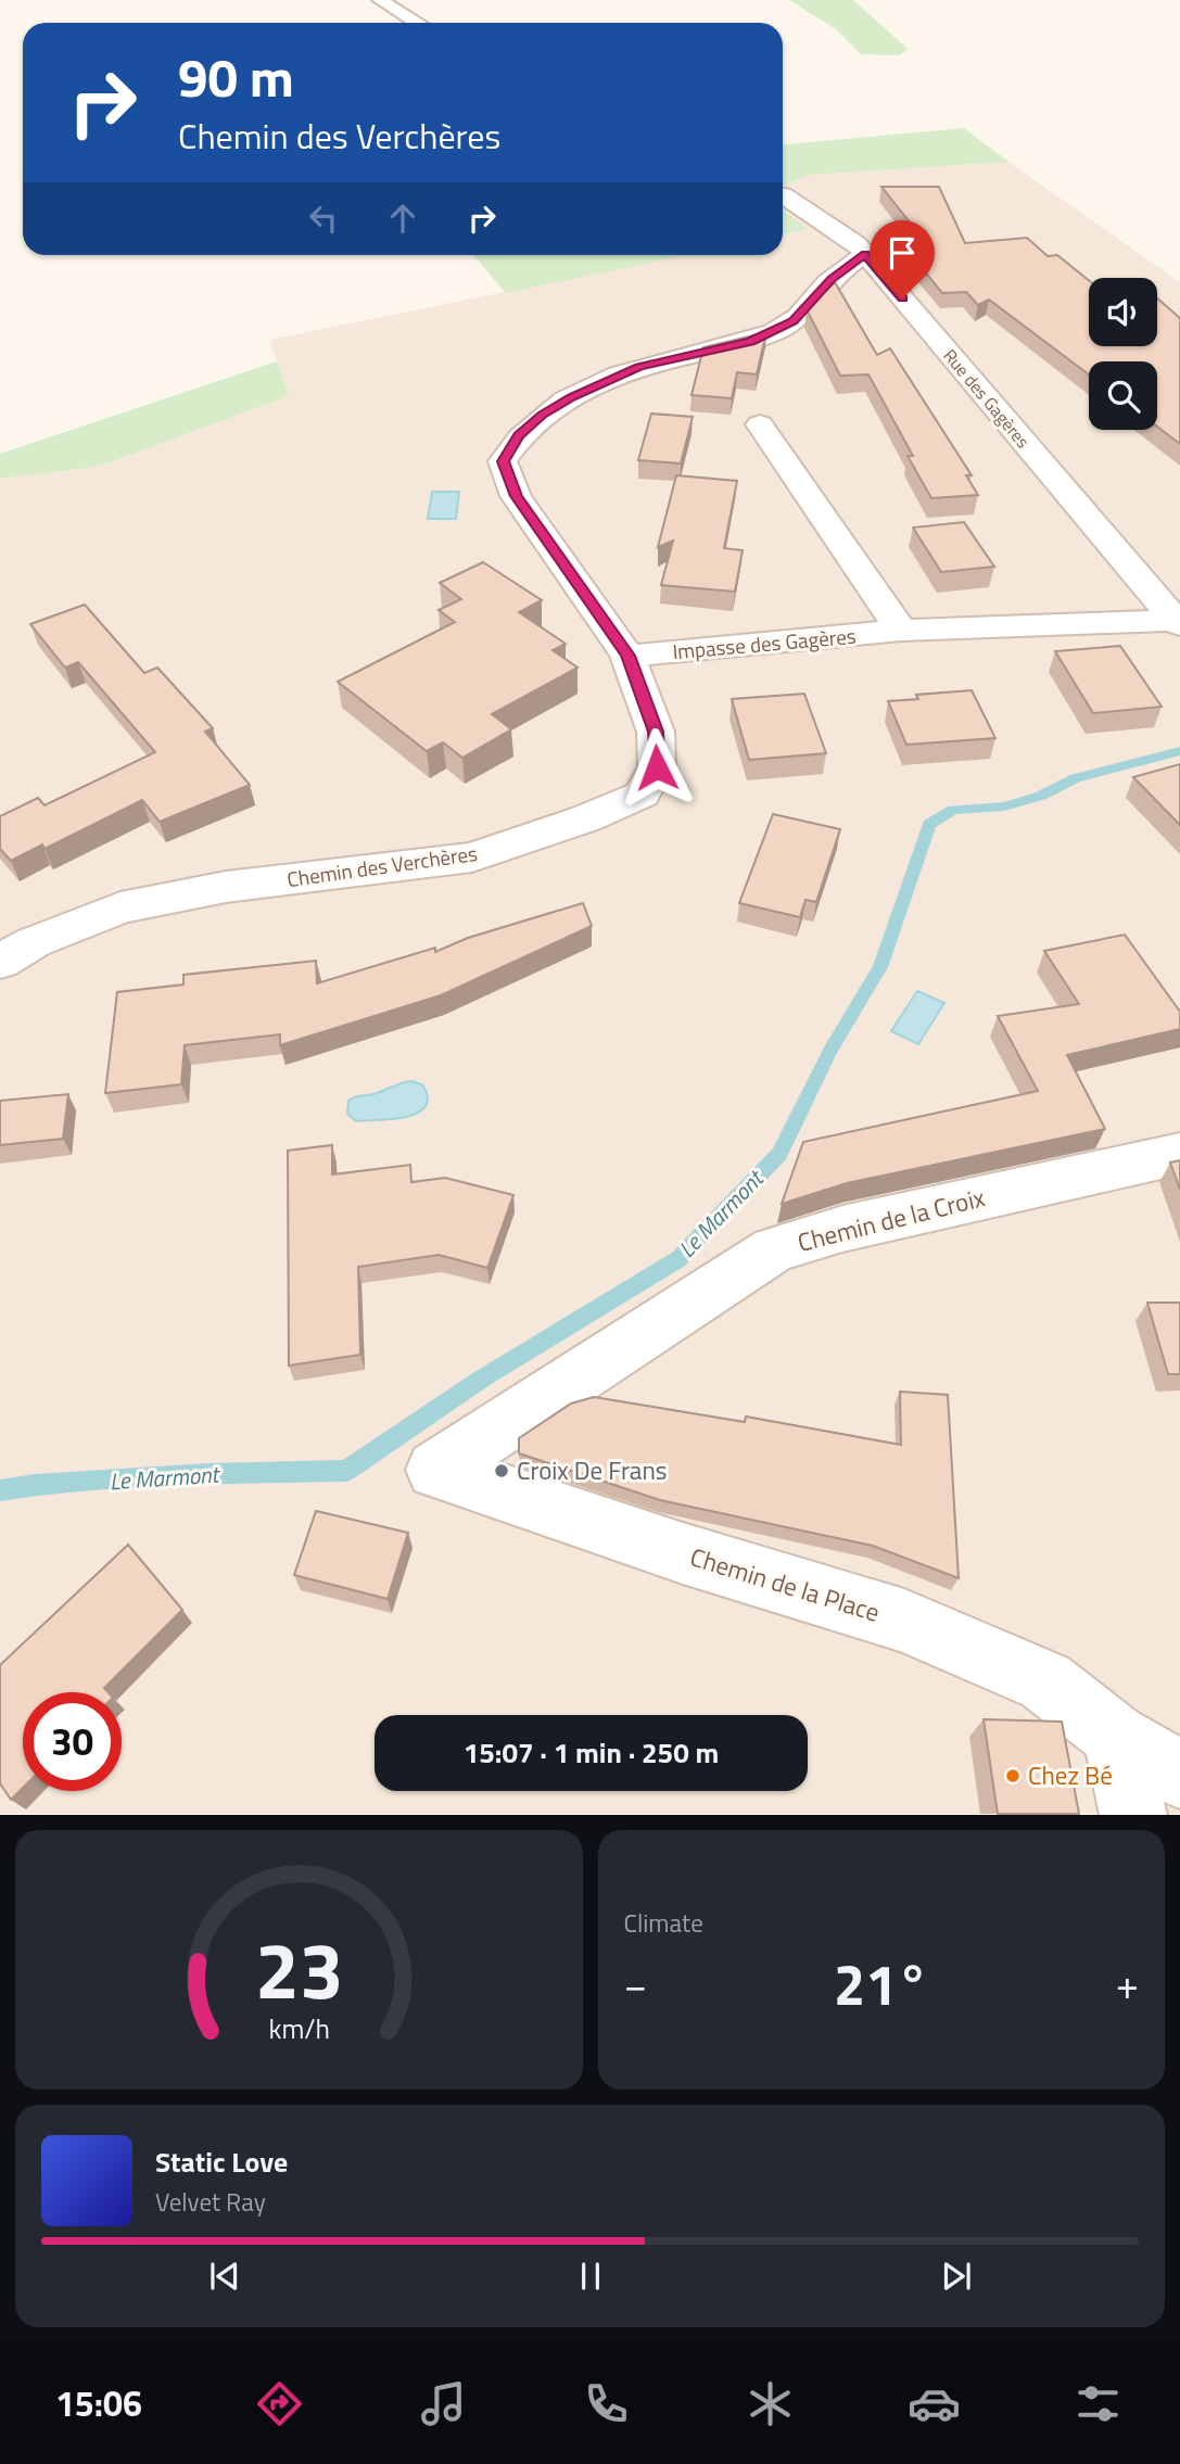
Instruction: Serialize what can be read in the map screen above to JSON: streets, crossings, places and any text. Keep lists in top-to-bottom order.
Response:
{
  "streets": {
    "street": [
      "Rue des Gagères",
      "Impasse des Gagères",
      "Chemin des Verchères",
      "Chemin de la Croix",
      "Chemin de la Place"
    ]
  },
  "crossings": [
    ["Rue des Gagères", "Impasse des Gagères"],
    ["Rue des Gagères", "Chemin des Verchères"],
    ["Impasse des Gagères", "Chemin des Verchères"],
    ["Chemin de la Croix", "Chemin de la Place"]
  ],
  "water": ["Le Marmont"],
  "places": ["Croix De Frans", "Chez Bé"],
  "page": {
    "turn": ["90 m", "Chemin des Verchères"],
    "limit": "30",
    "trip": "15:07 · 1 min · 250 m",
    "tile": "Climate",
    "heat": ["−", "21°", "+"],
    "song": ["Static Love", "Velvet Ray"],
    "tabs": "15:06",
    "gauge": ["23", "km/h"]
  }
}
